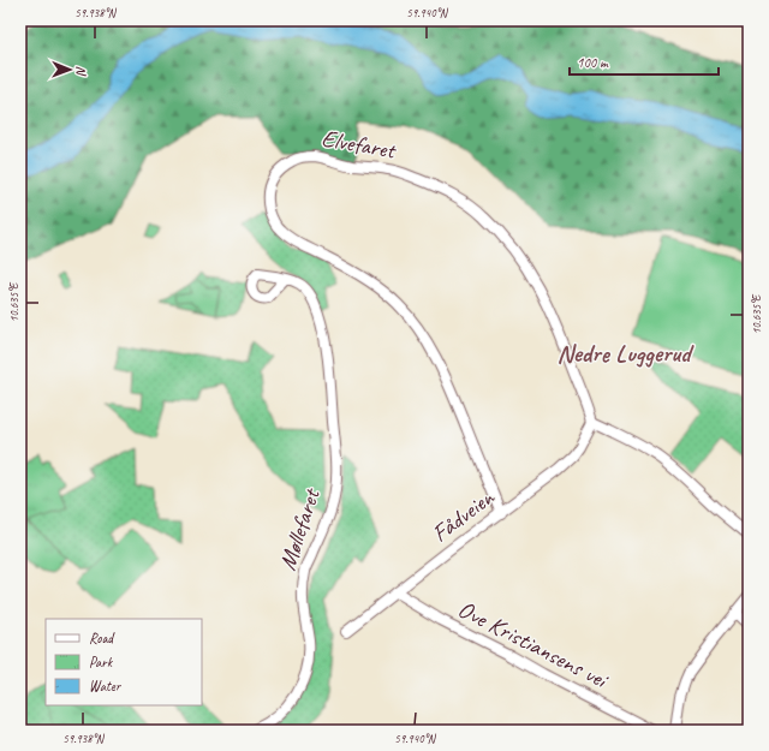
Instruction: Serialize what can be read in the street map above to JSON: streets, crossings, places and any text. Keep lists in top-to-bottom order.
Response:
{
  "streets": {
    "street": [
      "Elvefaret",
      "Fådveien",
      "Møllefaret",
      "Ove Kristiansens vei"
    ]
  },
  "crossings": [
    ["Elvefaret", "Fådveien"],
    ["Fådveien", "Ove Kristiansens vei"]
  ],
  "districts": ["Nedre Luggerud"],
  "legend": ["Road", "Park", "Water"],
  "scale_bar": "100 m",
  "north": "right",
  "coordinates": ["59.938°N", "59.940°N", "10.635°E"]
}
